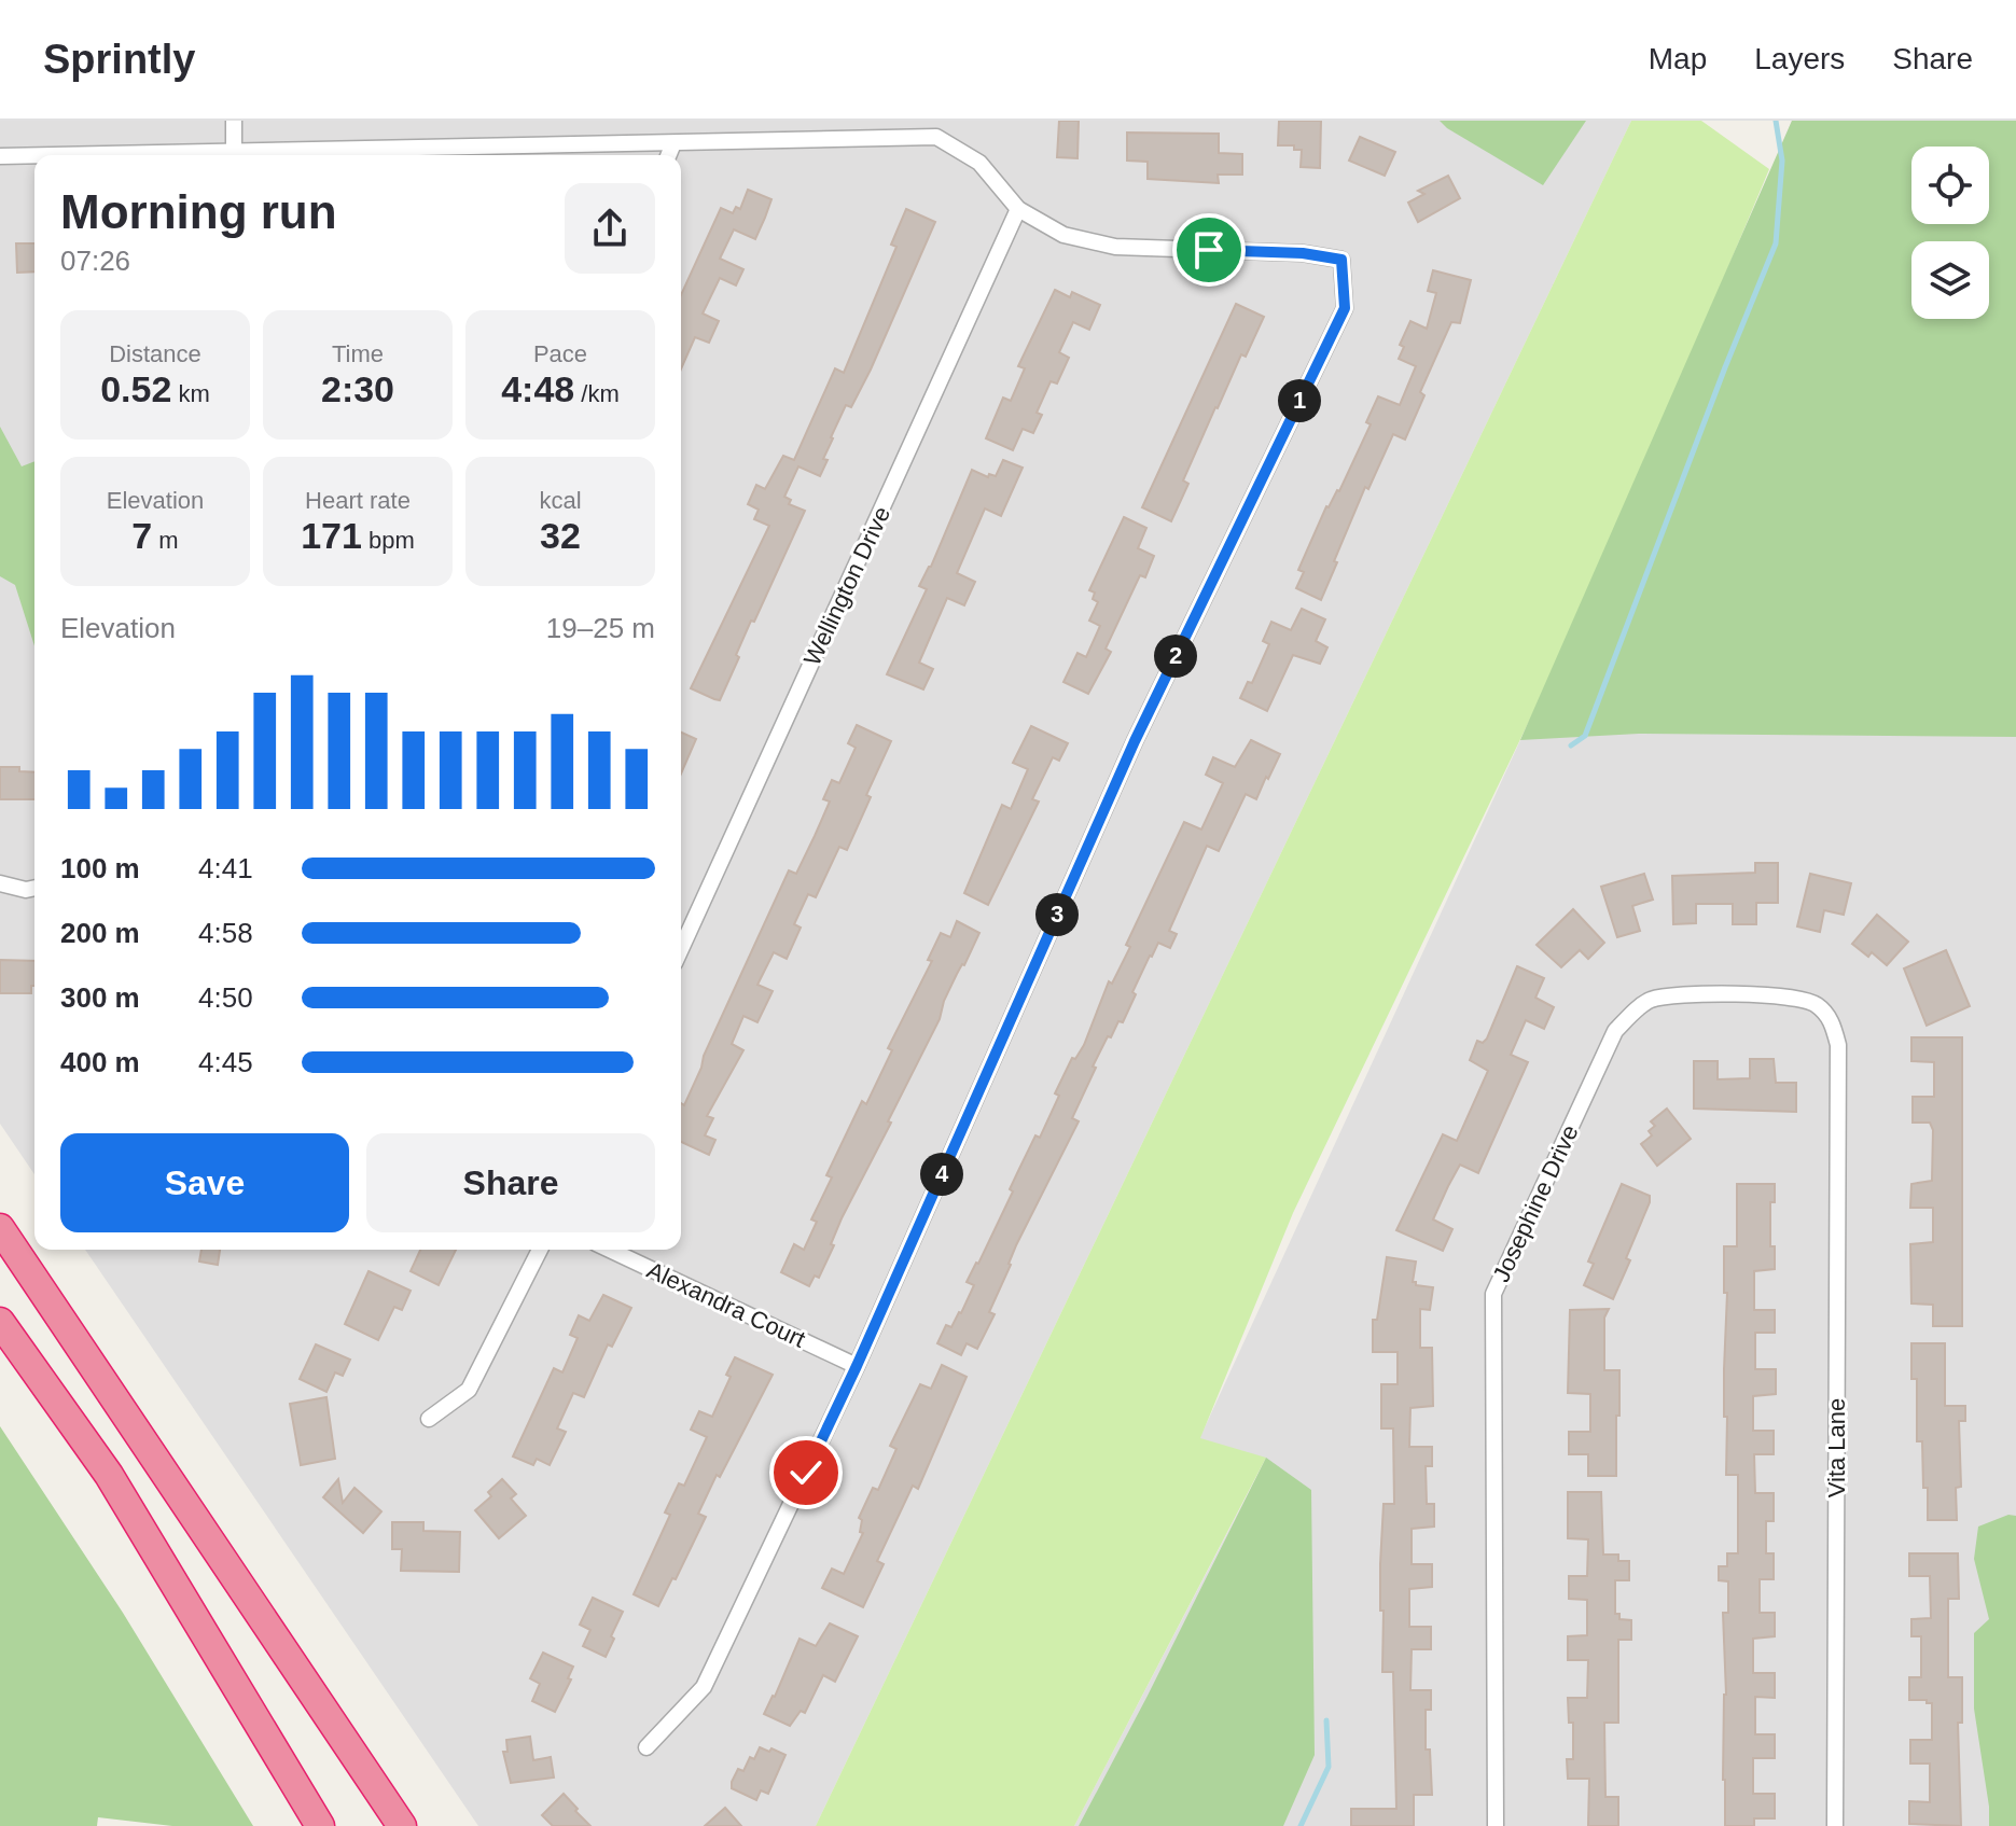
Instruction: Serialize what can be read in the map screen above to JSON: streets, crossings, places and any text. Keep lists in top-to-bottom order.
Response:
{
  "streets": {
    "street": [
      "Wellington Drive",
      "Josephine Drive",
      "Alexandra Court",
      "Vita Lane"
    ]
  },
  "crossings": [
    ["Josephine Drive", "Vita Lane"]
  ],
  "page": {
    "header": "Sprintly",
    "nav": ["Map", "Layers", "Share"],
    "heading": ["Morning run", "07:26"],
    "stats": [
      ["Distance", "0.52 km"],
      ["Time", "2:30"],
      ["Pace", "4:48 /km"],
      ["Elevation", "7 m"],
      ["Heart rate", "171 bpm"],
      ["kcal", "32"]
    ],
    "pins": [
      "1",
      "2",
      "3",
      "4"
    ],
    "chart": ["Elevation", "19–25 m"],
    "list": [
      {
        "name": "100 m",
        "note": "4:41"
      },
      {
        "name": "200 m",
        "note": "4:58"
      },
      {
        "name": "300 m",
        "note": "4:50"
      },
      {
        "name": "400 m",
        "note": "4:45"
      }
    ],
    "buttons": ["Save", "Share"]
  }
}
